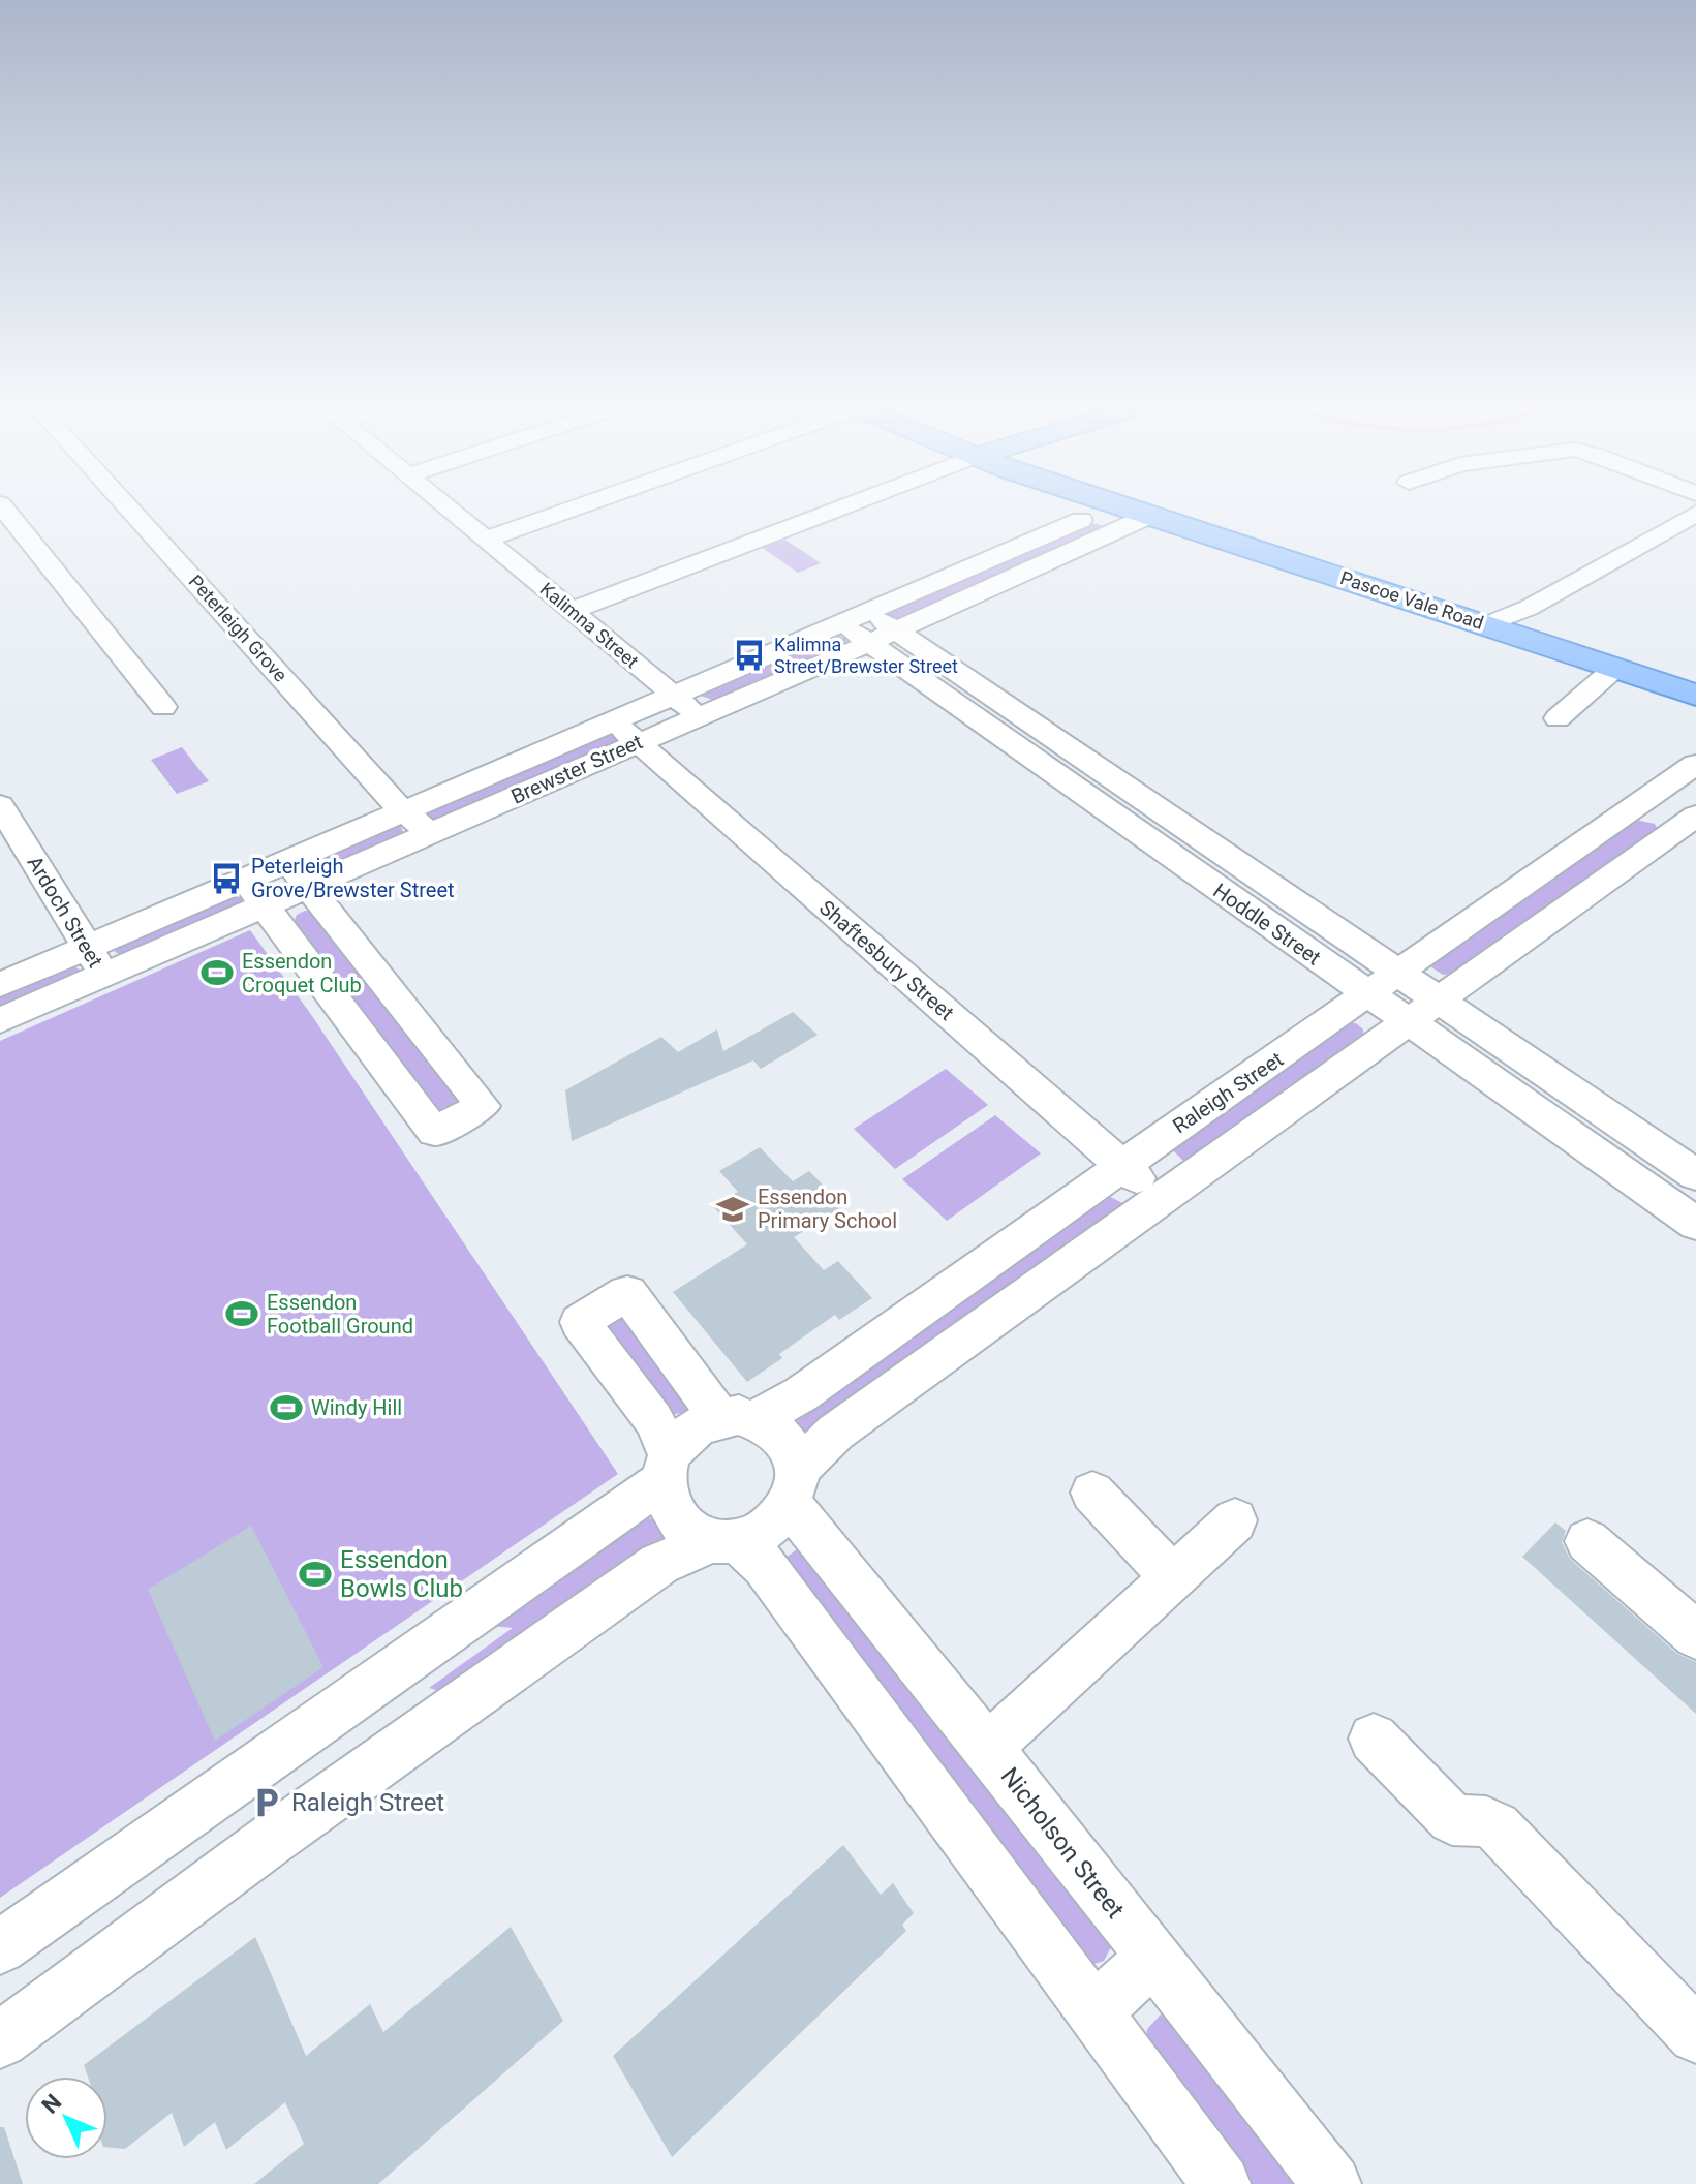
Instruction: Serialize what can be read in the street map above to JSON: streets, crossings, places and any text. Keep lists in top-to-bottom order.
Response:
{
  "streets": {
    "main road": ["Pascoe Vale Road"],
    "street": [
      "Kalimna Street",
      "Peterleigh Grove",
      "Brewster Street",
      "Ardoch Street",
      "Hoddle Street",
      "Shaftesbury Street",
      "Raleigh Street",
      "Nicholson Street"
    ]
  },
  "crossings": [
    ["Pascoe Vale Road", "Brewster Street"],
    ["Kalimna Street", "Brewster Street"],
    ["Peterleigh Grove", "Brewster Street"],
    ["Brewster Street", "Ardoch Street"],
    ["Brewster Street", "Hoddle Street"],
    ["Brewster Street", "Shaftesbury Street"],
    ["Hoddle Street", "Raleigh Street"],
    ["Shaftesbury Street", "Raleigh Street"],
    ["Raleigh Street", "Nicholson Street"]
  ],
  "places": {
    "bus stop": ["Kalimna Street/Brewster Street", "Peterleigh Grove/Brewster Street"],
    "sports": [
      "Essendon Croquet Club",
      "Essendon Football Ground",
      "Windy Hill",
      "Essendon Bowls Club"
    ],
    "school or university": ["Essendon Primary School"],
    "parking": ["Raleigh Street"]
  },
  "north": "top left"
}
